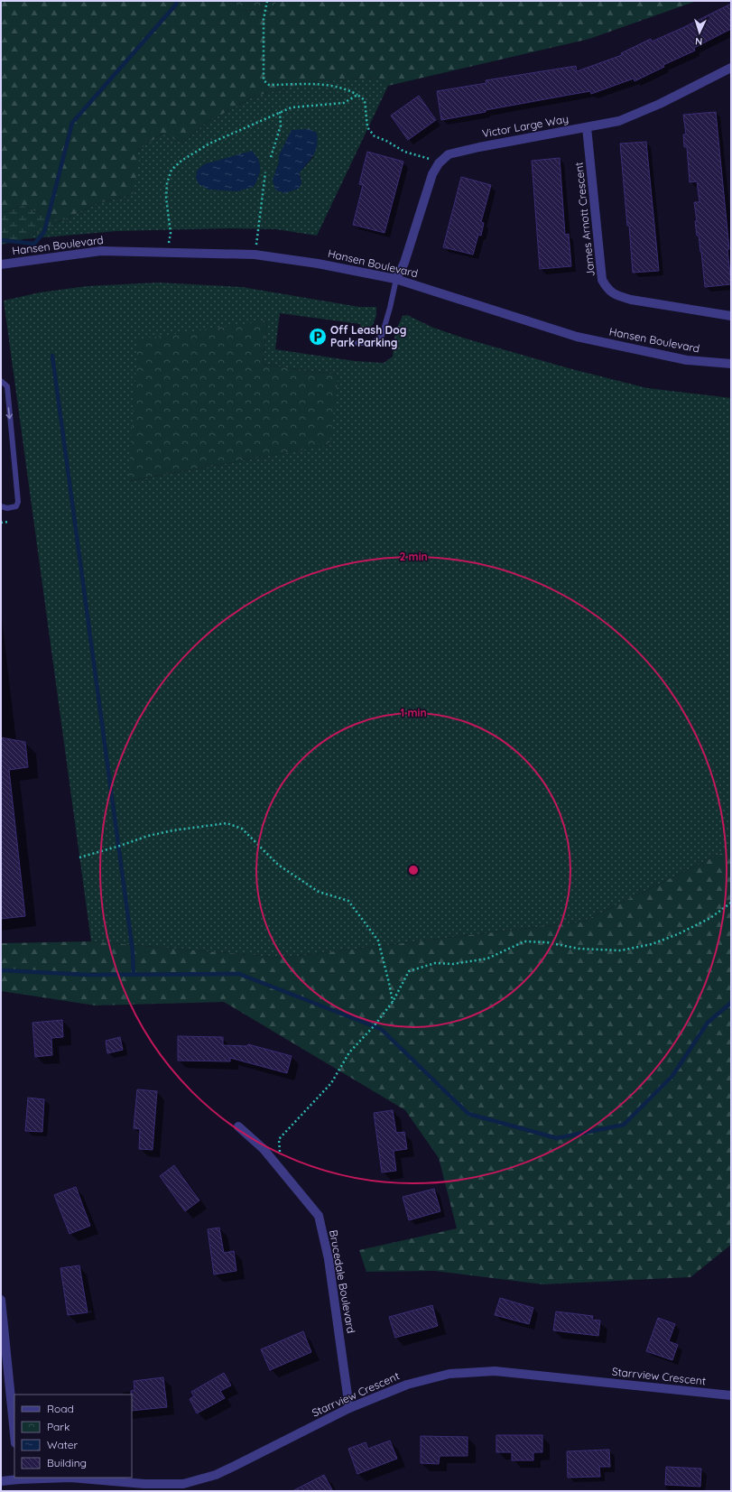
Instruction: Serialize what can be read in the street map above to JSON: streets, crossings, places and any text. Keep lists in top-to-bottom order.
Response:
{
  "streets": {
    "street": [
      "Victor Large Way",
      "James Arnott Crescent",
      "Hansen Boulevard",
      "Brucedale Boulevard",
      "Starrview Crescent"
    ]
  },
  "crossings": [
    ["Victor Large Way", "James Arnott Crescent"],
    ["Victor Large Way", "Hansen Boulevard"],
    ["Brucedale Boulevard", "Starrview Crescent"]
  ],
  "places": {
    "parking": ["Off Leash Dog Park Parking"]
  },
  "legend": [
    "Road",
    "Park",
    "Water",
    "Building"
  ],
  "north": "bottom",
  "rings": ["2 min", "1 min"]
}
